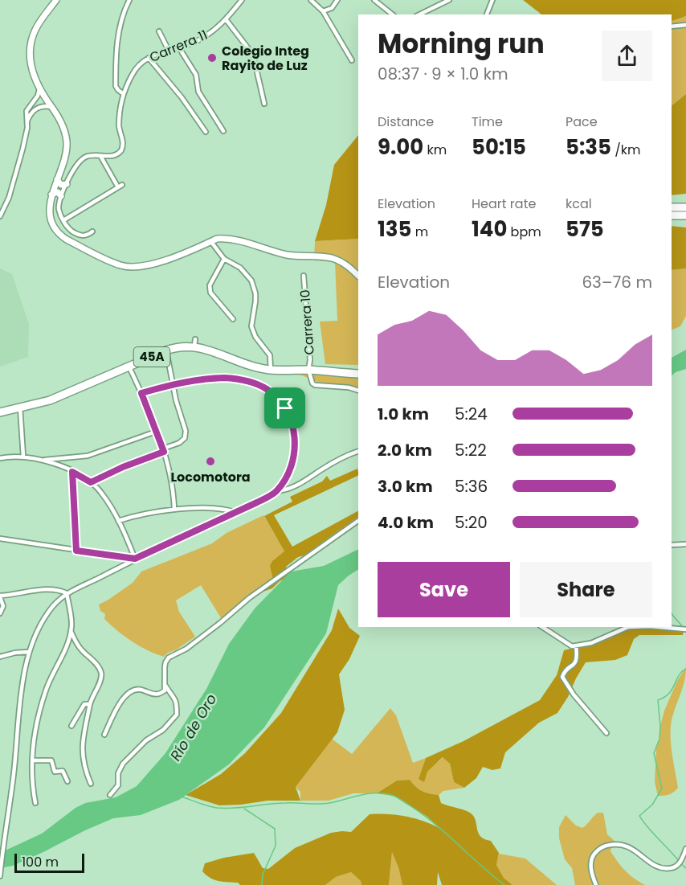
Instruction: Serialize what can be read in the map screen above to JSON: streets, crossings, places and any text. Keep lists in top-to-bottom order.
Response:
{
  "streets": {
    "highway": ["45A"],
    "street": ["Carrera 11", "Carrera 10"]
  },
  "crossings": [
    ["Carrera 10", "45A"]
  ],
  "water": ["Río de Oro"],
  "places": ["Colegio Integ Rayito de Luz", "Locomotora"],
  "scale_bar": "100 m",
  "page": {
    "heading": ["Morning run", "08:37 · 9 × 1.0 km"],
    "stats": [
      ["Distance", "9.00 km"],
      ["Time", "50:15"],
      ["Pace", "5:35 /km"],
      ["Elevation", "135 m"],
      ["Heart rate", "140 bpm"],
      ["kcal", "575"]
    ],
    "chart": ["Elevation", "63–76 m"],
    "list": [
      {
        "name": "1.0 km",
        "note": "5:24"
      },
      {
        "name": "2.0 km",
        "note": "5:22"
      },
      {
        "name": "3.0 km",
        "note": "5:36"
      },
      {
        "name": "4.0 km",
        "note": "5:20"
      }
    ],
    "buttons": ["Save", "Share"],
    "scale": "100 m"
  }
}
